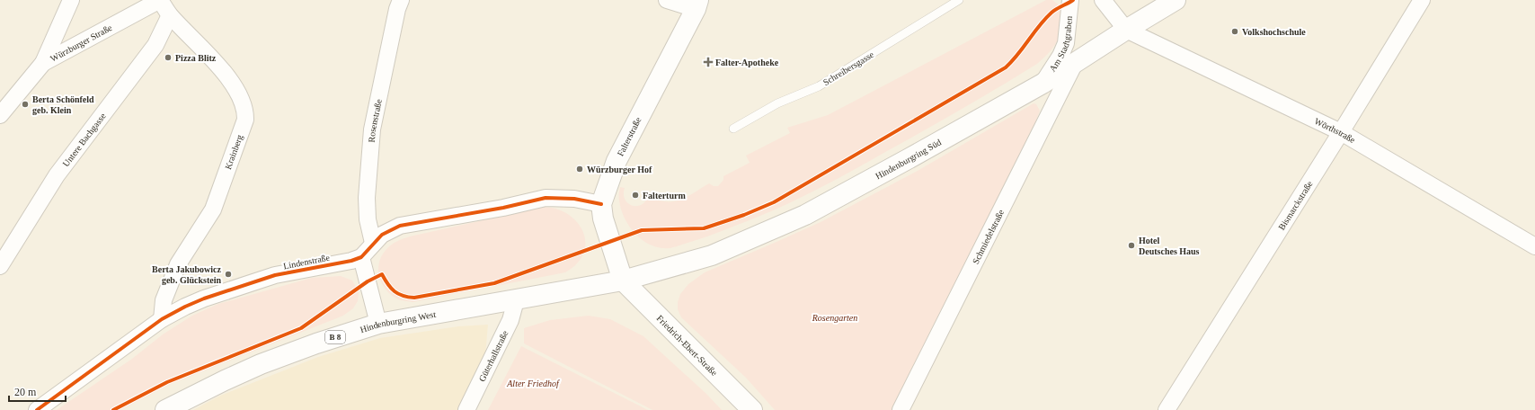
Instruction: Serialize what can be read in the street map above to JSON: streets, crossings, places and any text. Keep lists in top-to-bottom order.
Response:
{
  "streets": {
    "main road": [
      "Falterstraße",
      "Hindenburgring Süd",
      "Hindenburgring West",
      "B 8",
      "Friedrich-Ebert-Straße"
    ],
    "street": [
      "Würzburger Straße",
      "Am Stadtgraben",
      "Rosenstraße",
      "Wörthstraße",
      "Untere Bachgasse",
      "Krainberg",
      "Bismarckstraße",
      "Schmiedelstraße",
      "Lindenstraße",
      "Güterhallstraße"
    ],
    "lane": ["Schreibersgasse"]
  },
  "crossings": [
    ["Würzburger Straße", "Krainberg"],
    ["Am Stadtgraben", "Hindenburgring Süd"],
    ["Wörthstraße", "Hindenburgring Süd"],
    ["Wörthstraße", "Bismarckstraße"],
    ["Falterstraße", "Hindenburgring Süd"],
    ["Falterstraße", "Hindenburgring West"],
    ["Falterstraße", "Friedrich-Ebert-Straße"],
    ["Untere Bachgasse", "Krainberg"],
    ["Krainberg", "Lindenstraße"],
    ["Hindenburgring Süd", "Schmiedelstraße"],
    ["Hindenburgring Süd", "Hindenburgring West"],
    ["Hindenburgring Süd", "Friedrich-Ebert-Straße"],
    ["Hindenburgring West", "Friedrich-Ebert-Straße"],
    ["Hindenburgring West", "Güterhallstraße"]
  ],
  "parks": ["Rosengarten", "Alter Friedhof"],
  "places": {
    "other": [
      "Volkshochschule",
      "Pizza Blitz",
      "Berta Schönfeld geb. Klein",
      "Würzburger Hof",
      "Falterturm",
      "Hotel Deutsches Haus",
      "Berta Jakubowicz geb. Glückstein"
    ],
    "health": ["Falter-Apotheke"]
  },
  "scale_bar": "20 m"
}
